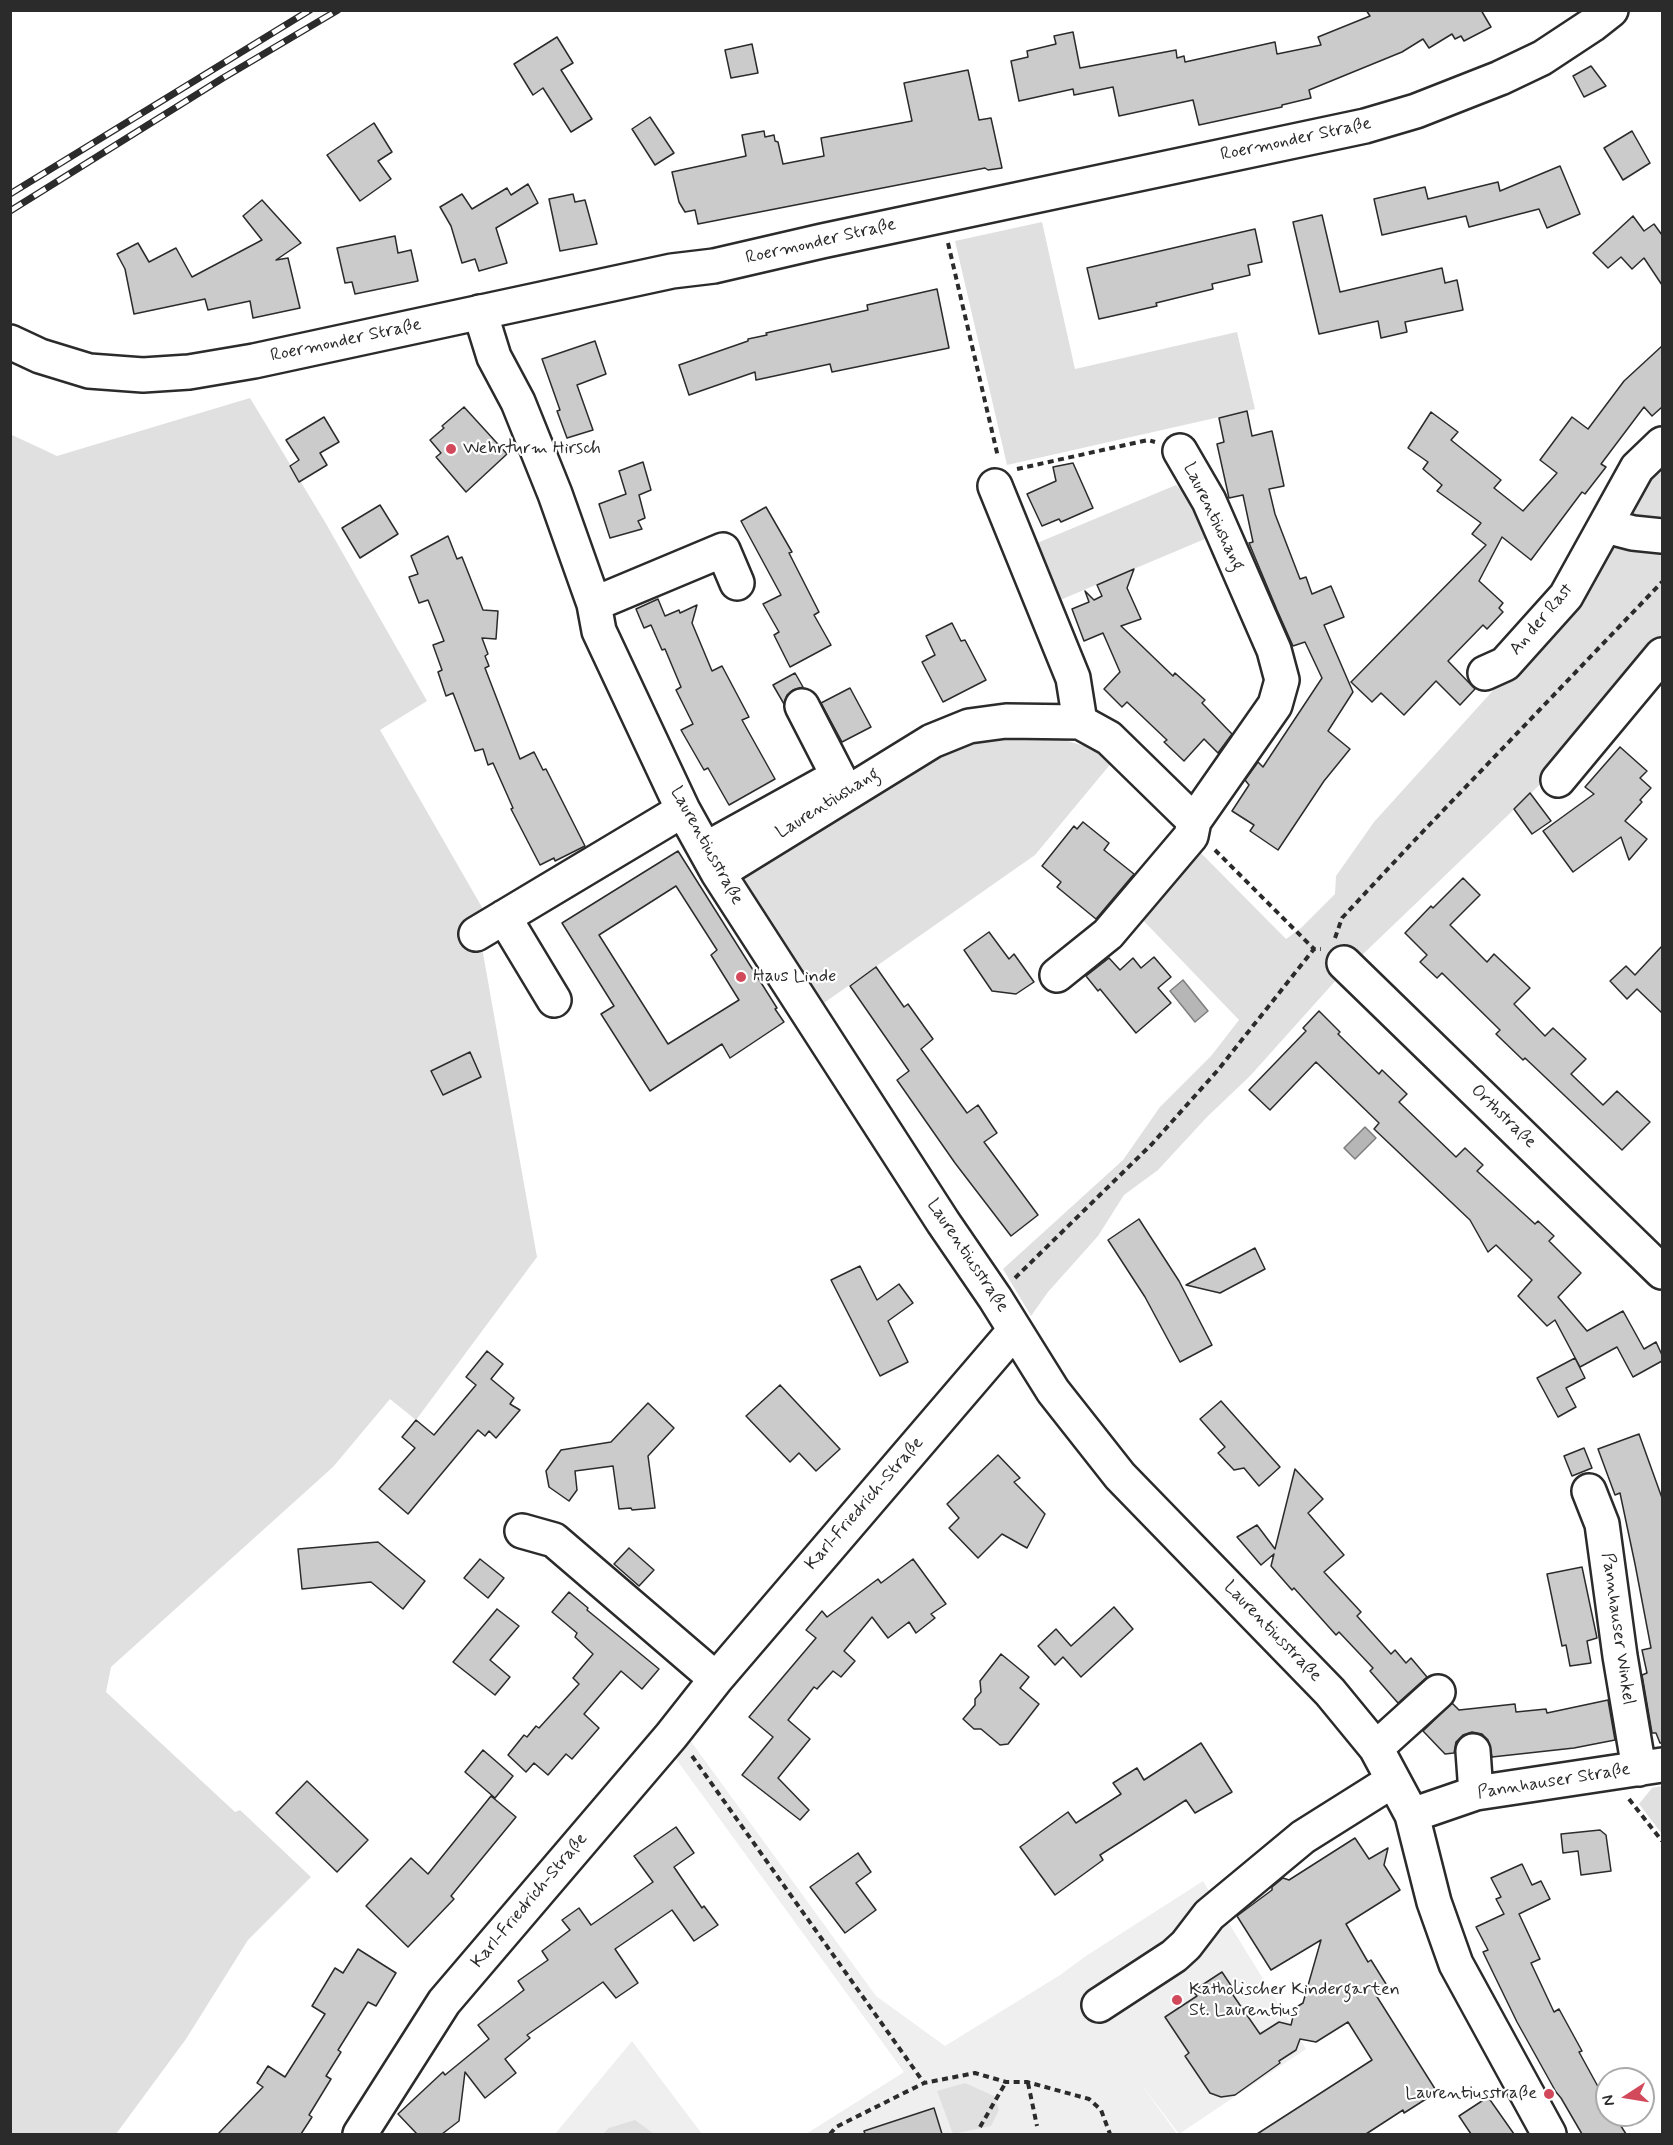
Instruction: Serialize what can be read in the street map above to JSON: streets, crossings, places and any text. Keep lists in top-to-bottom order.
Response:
{
  "streets": {
    "street": [
      "Roermonder Straße",
      "Laurentiushang",
      "An der Rast",
      "Laurentiusstraße",
      "Orthstraße",
      "Karl-Friedrich-Straße",
      "Pannhauser Winkel",
      "Pannhauser Straße"
    ]
  },
  "crossings": [
    ["Roermonder Straße", "Laurentiusstraße"],
    ["Laurentiushang", "Laurentiusstraße"],
    ["Laurentiusstraße", "Karl-Friedrich-Straße"],
    ["Laurentiusstraße", "Pannhauser Straße"],
    ["Pannhauser Winkel", "Pannhauser Straße"]
  ],
  "places": [
    "Wehrturm Hirsch",
    "Haus Linde",
    "Katholischer Kindergarten St. Laurentius",
    "Laurentiusstraße"
  ],
  "north": "left"
}
